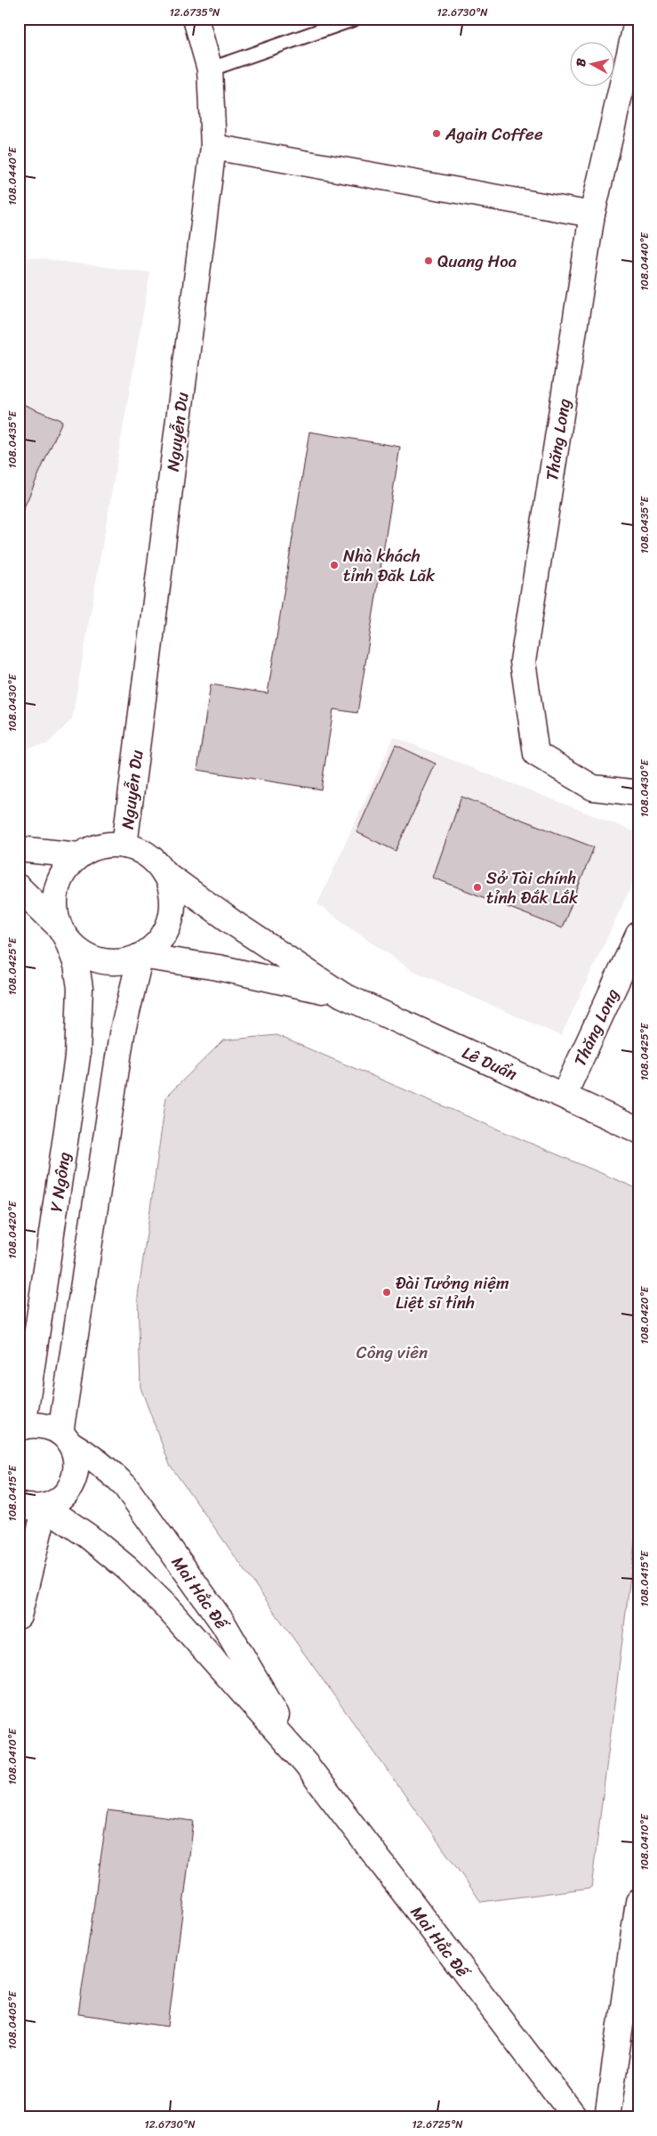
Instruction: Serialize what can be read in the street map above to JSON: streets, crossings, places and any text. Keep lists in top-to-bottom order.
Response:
{
  "streets": {
    "street": [
      "Nguyễn Du",
      "Thăng Long",
      "Lê Duẩn",
      "Y Ngông",
      "Mai Hắc Đế"
    ]
  },
  "crossings": [
    ["Nguyễn Du", "Lê Duẩn"],
    ["Nguyễn Du", "Y Ngông"],
    ["Thăng Long", "Lê Duẩn"],
    ["Lê Duẩn", "Y Ngông"],
    ["Y Ngông", "Mai Hắc Đế"]
  ],
  "parks": ["Công viên"],
  "places": [
    "Again Coffee",
    "Quang Hoa",
    "Nhà khách tỉnh Đăk Lăk",
    "Sở Tài chính tỉnh Đắk Lắk",
    "Đài Tưởng niệm Liệt sĩ tỉnh"
  ],
  "north": "left",
  "coordinates": [
    "12.6735°N",
    "12.6730°N",
    "108.0440°E",
    "108.0435°E",
    "108.0430°E",
    "108.0425°E",
    "108.0420°E",
    "108.0415°E",
    "108.0410°E",
    "108.0405°E",
    "12.6725°N"
  ]
}
